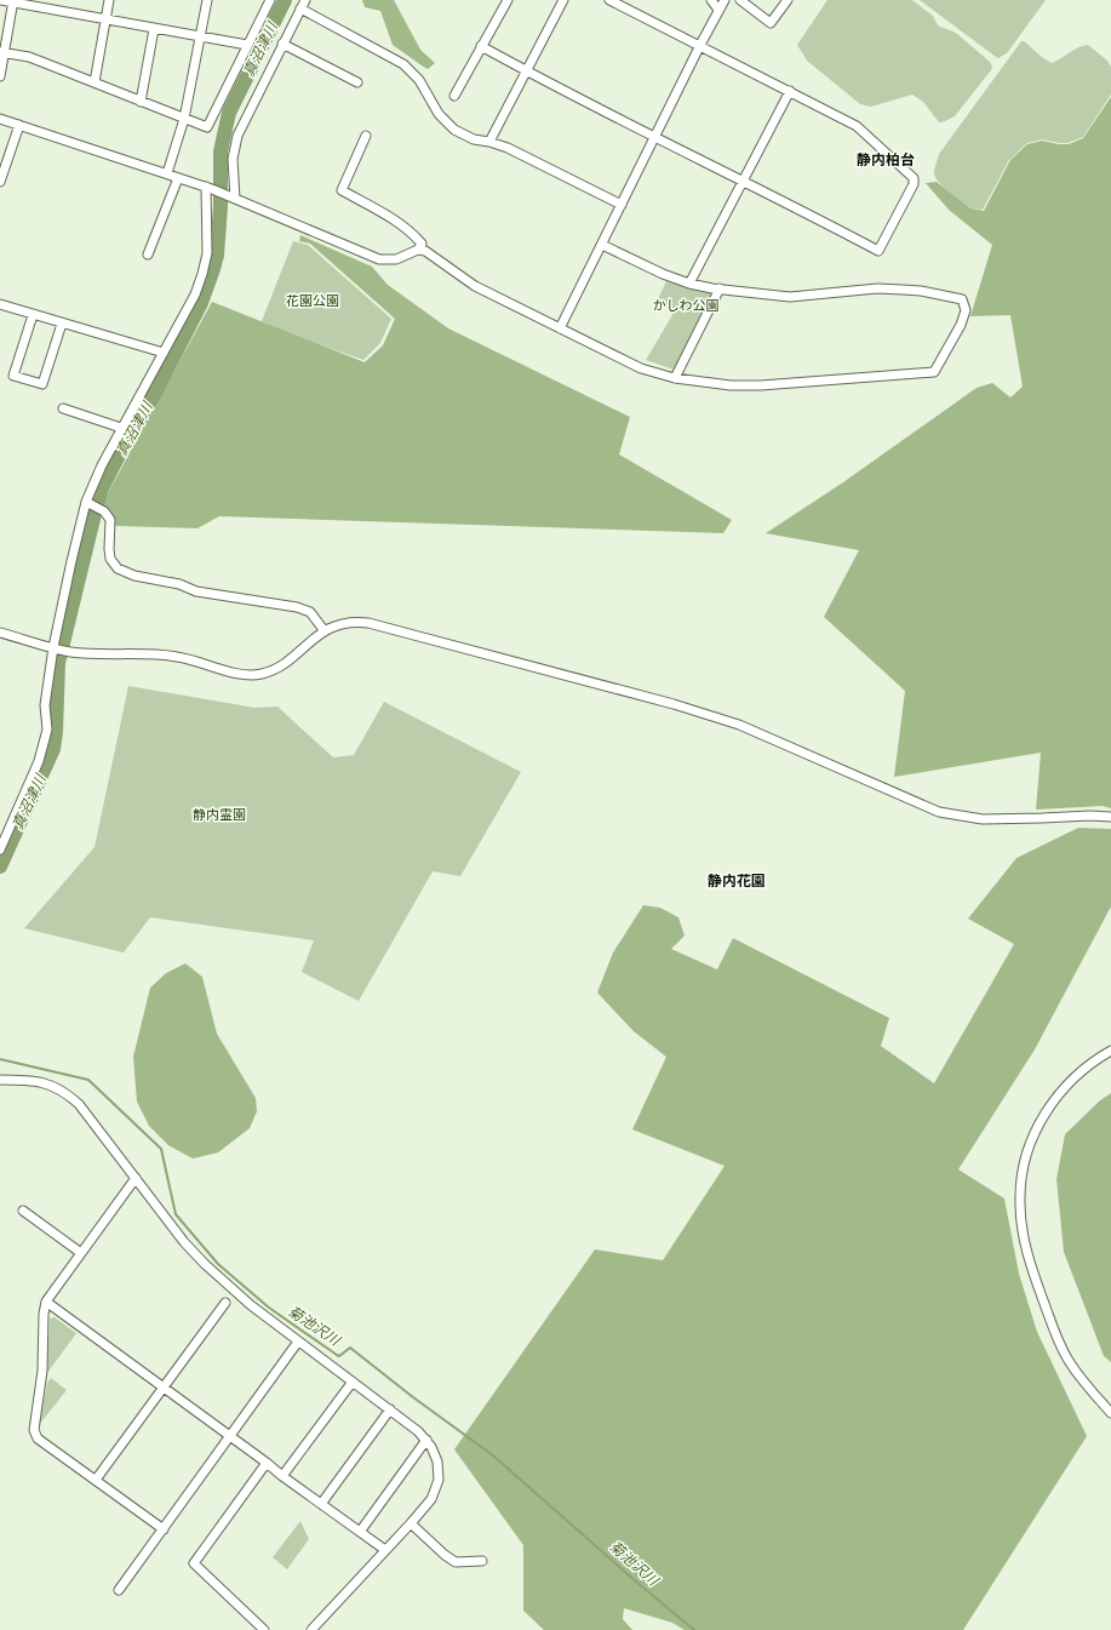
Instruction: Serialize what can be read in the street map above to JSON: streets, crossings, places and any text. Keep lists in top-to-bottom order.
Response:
{
  "districts": ["静内柏台", "静内花園"],
  "water": ["真沼津川", "菊池沢川"],
  "parks": ["花園公園", "かしわ公園", "静内霊園"]
}
